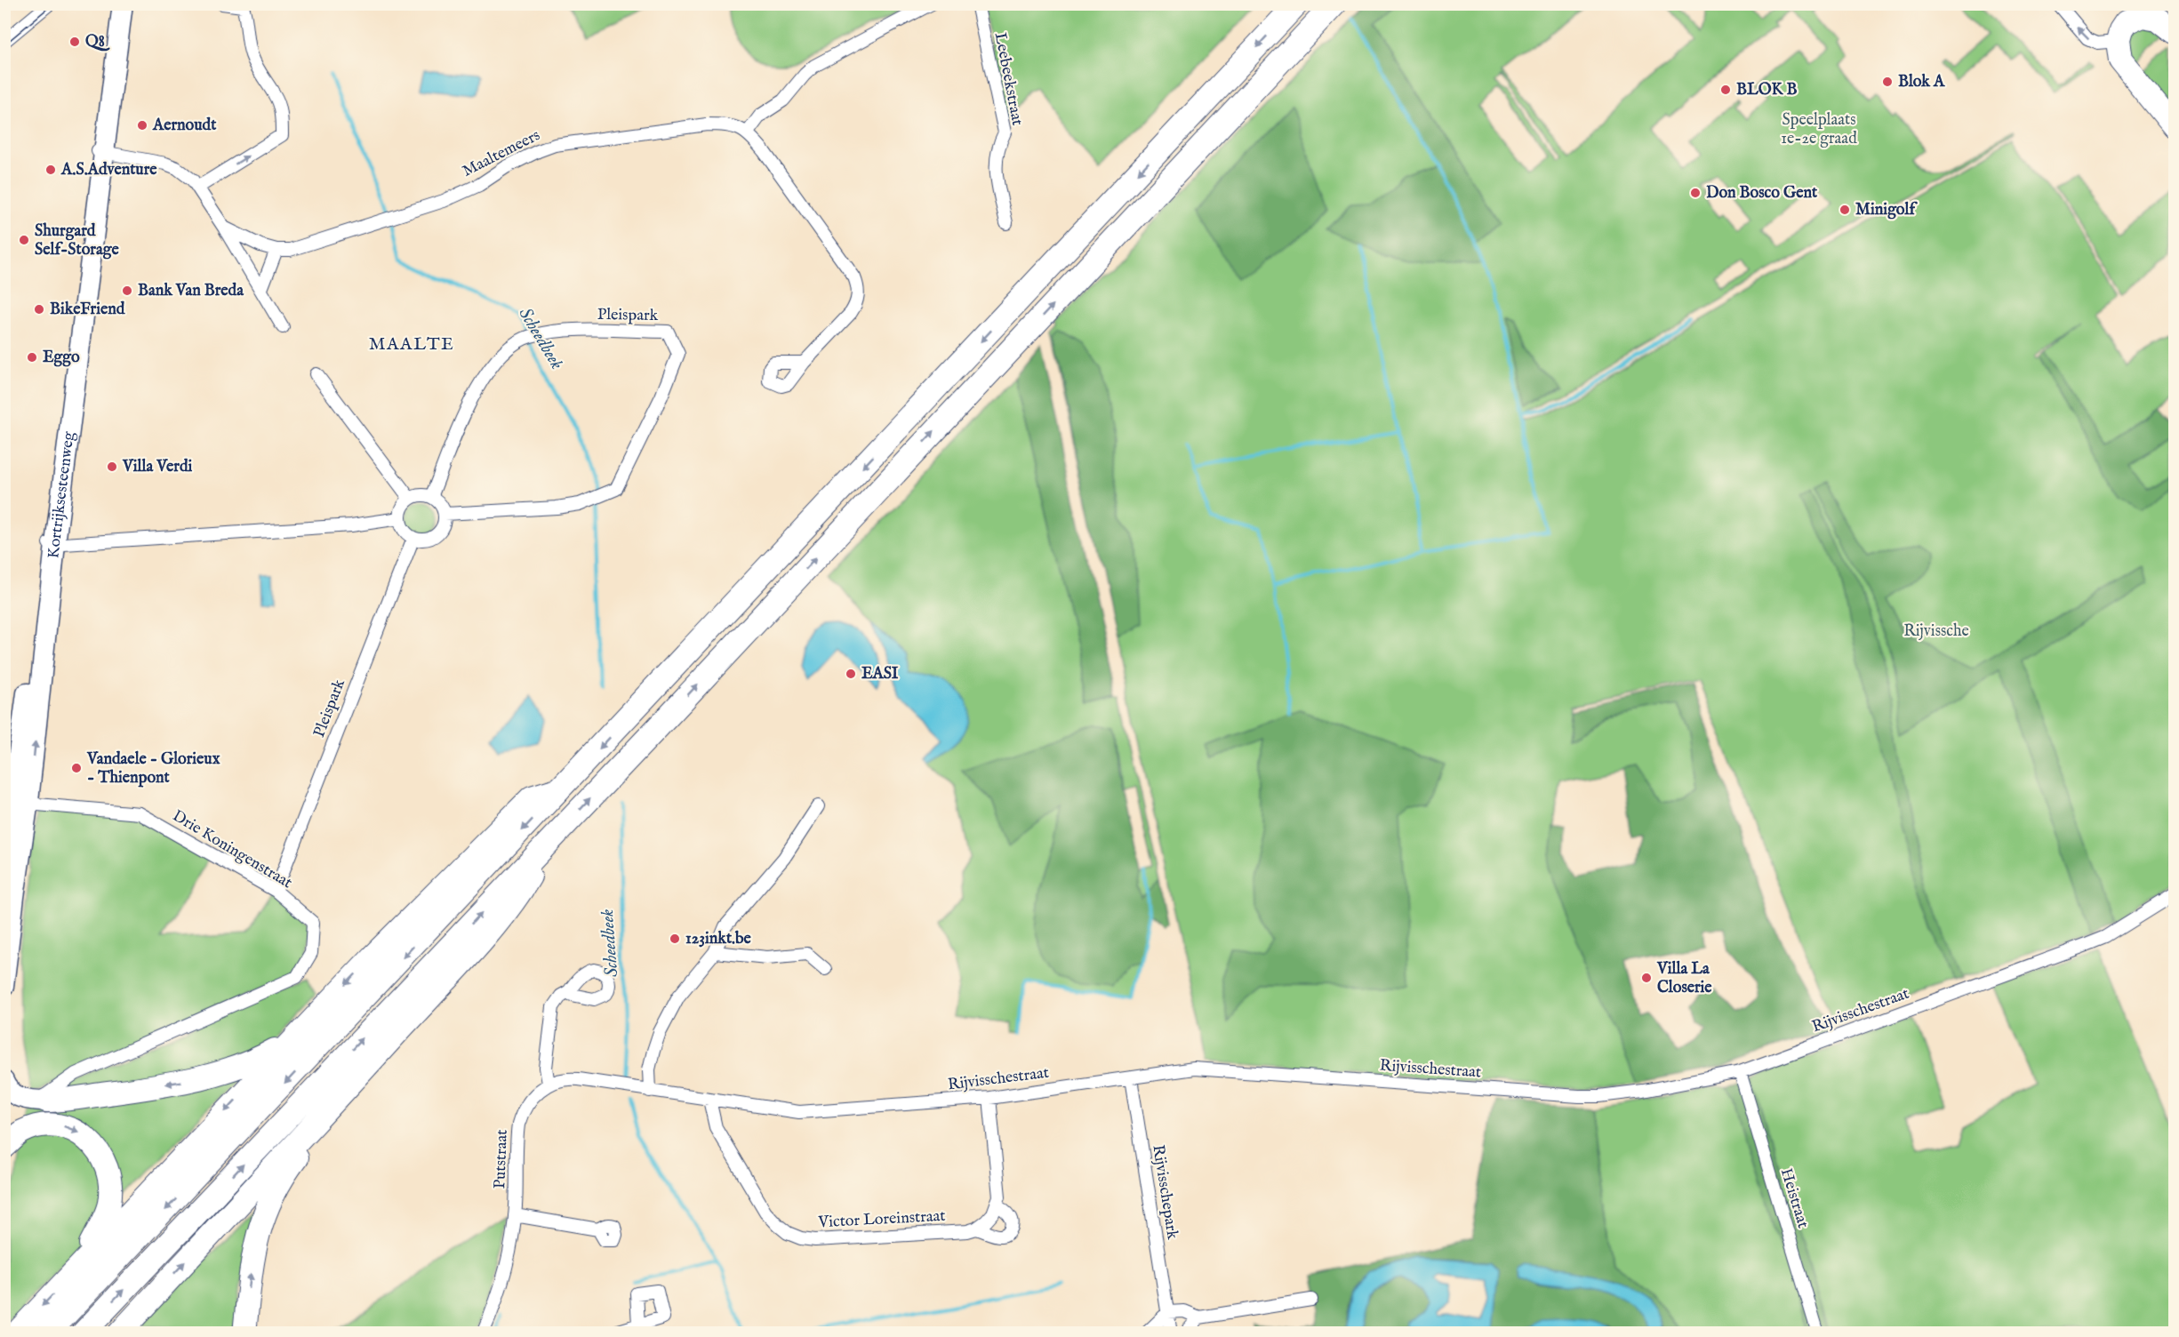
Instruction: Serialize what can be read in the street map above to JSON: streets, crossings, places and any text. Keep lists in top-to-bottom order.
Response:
{
  "streets": {
    "main road": ["Kortrijksesteenweg"],
    "street": [
      "Leebeekstraat",
      "Maaltemeers",
      "Pleispark",
      "Drie Koningenstraat",
      "Rijvisschestraat",
      "Putstraat",
      "Rijvisschepark",
      "Heistraat",
      "Victor Loreinstraat"
    ]
  },
  "crossings": [
    ["Maaltemeers", "Kortrijksesteenweg"],
    ["Pleispark", "Drie Koningenstraat"],
    ["Kortrijksesteenweg", "Drie Koningenstraat"],
    ["Rijvisschestraat", "Rijvisschepark"],
    ["Rijvisschestraat", "Heistraat"],
    ["Rijvisschestraat", "Victor Loreinstraat"]
  ],
  "districts": ["MAALTE"],
  "water": ["Scheedbeek"],
  "parks": ["Speelplaats 1e-2e graad", "Rijvissche"],
  "places": [
    "Q8",
    "Blok A",
    "BLOK B",
    "Aernoudt",
    "A.S.Adventure",
    "Don Bosco Gent",
    "Minigolf",
    "Shurgard Self-Storage",
    "Bank Van Breda",
    "BikeFriend",
    "Eggo",
    "Villa Verdi",
    "EASI",
    "Vandaele - Glorieux - Thienpont",
    "123inkt.be",
    "Villa La Closerie"
  ]
}
